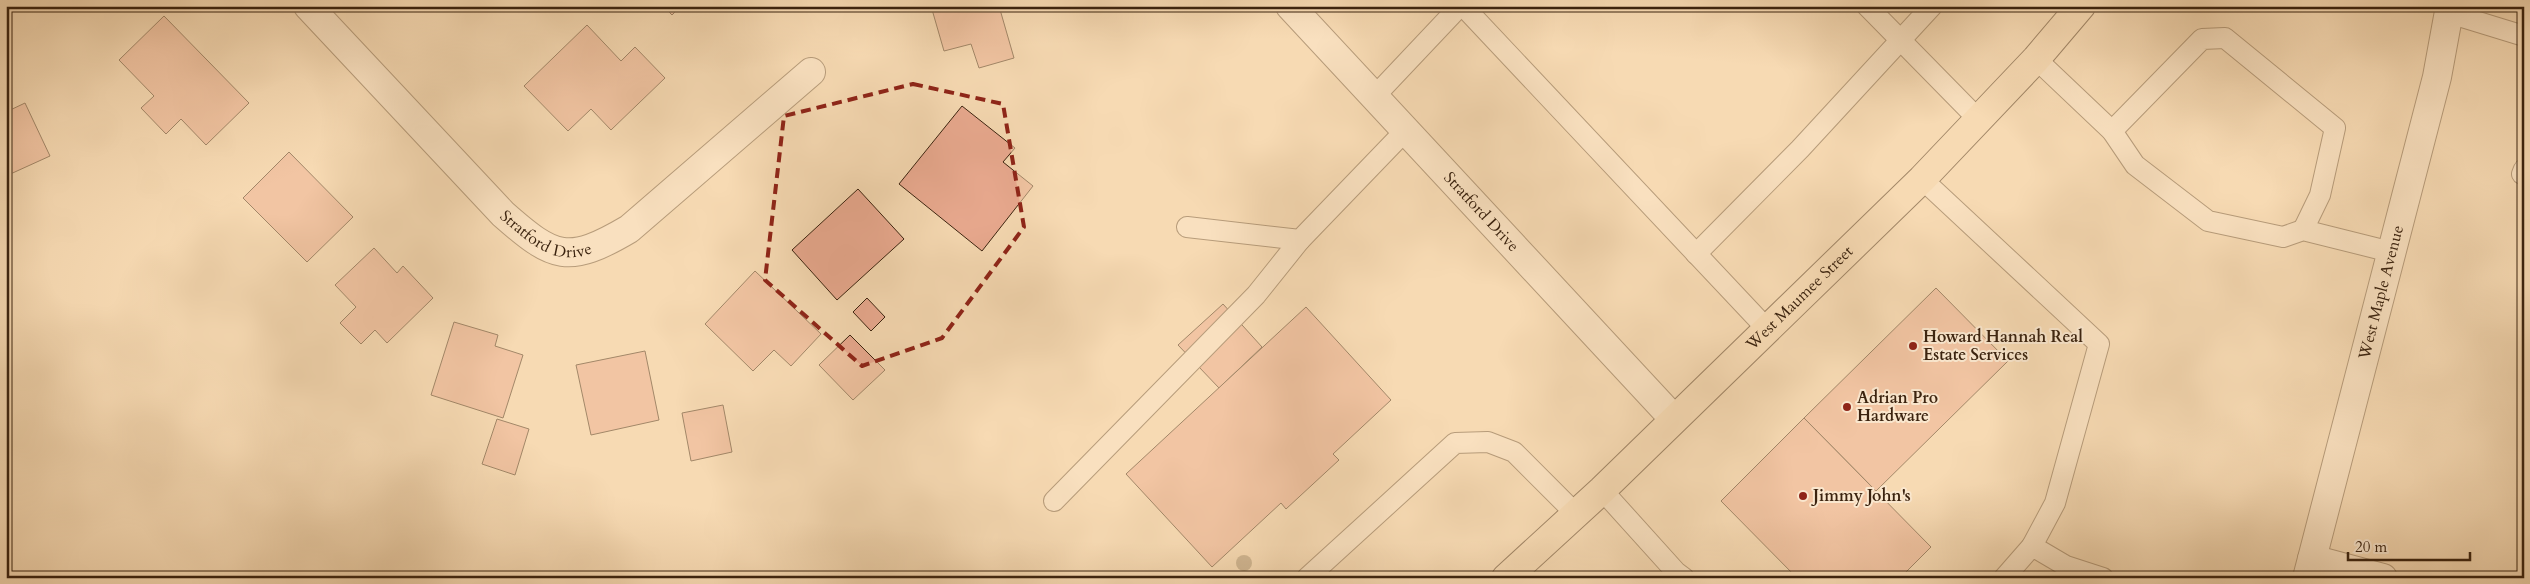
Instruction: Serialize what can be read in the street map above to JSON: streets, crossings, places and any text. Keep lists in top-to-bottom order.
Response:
{
  "streets": {
    "main road": ["West Maumee Street"],
    "street": ["Stratford Drive", "West Maple Avenue"]
  },
  "crossings": [
    ["Stratford Drive", "West Maumee Street"]
  ],
  "places": ["Howard Hannah Real Estate Services", "Adrian Pro Hardware", "Jimmy John's"],
  "scale_bar": "20 m"
}
